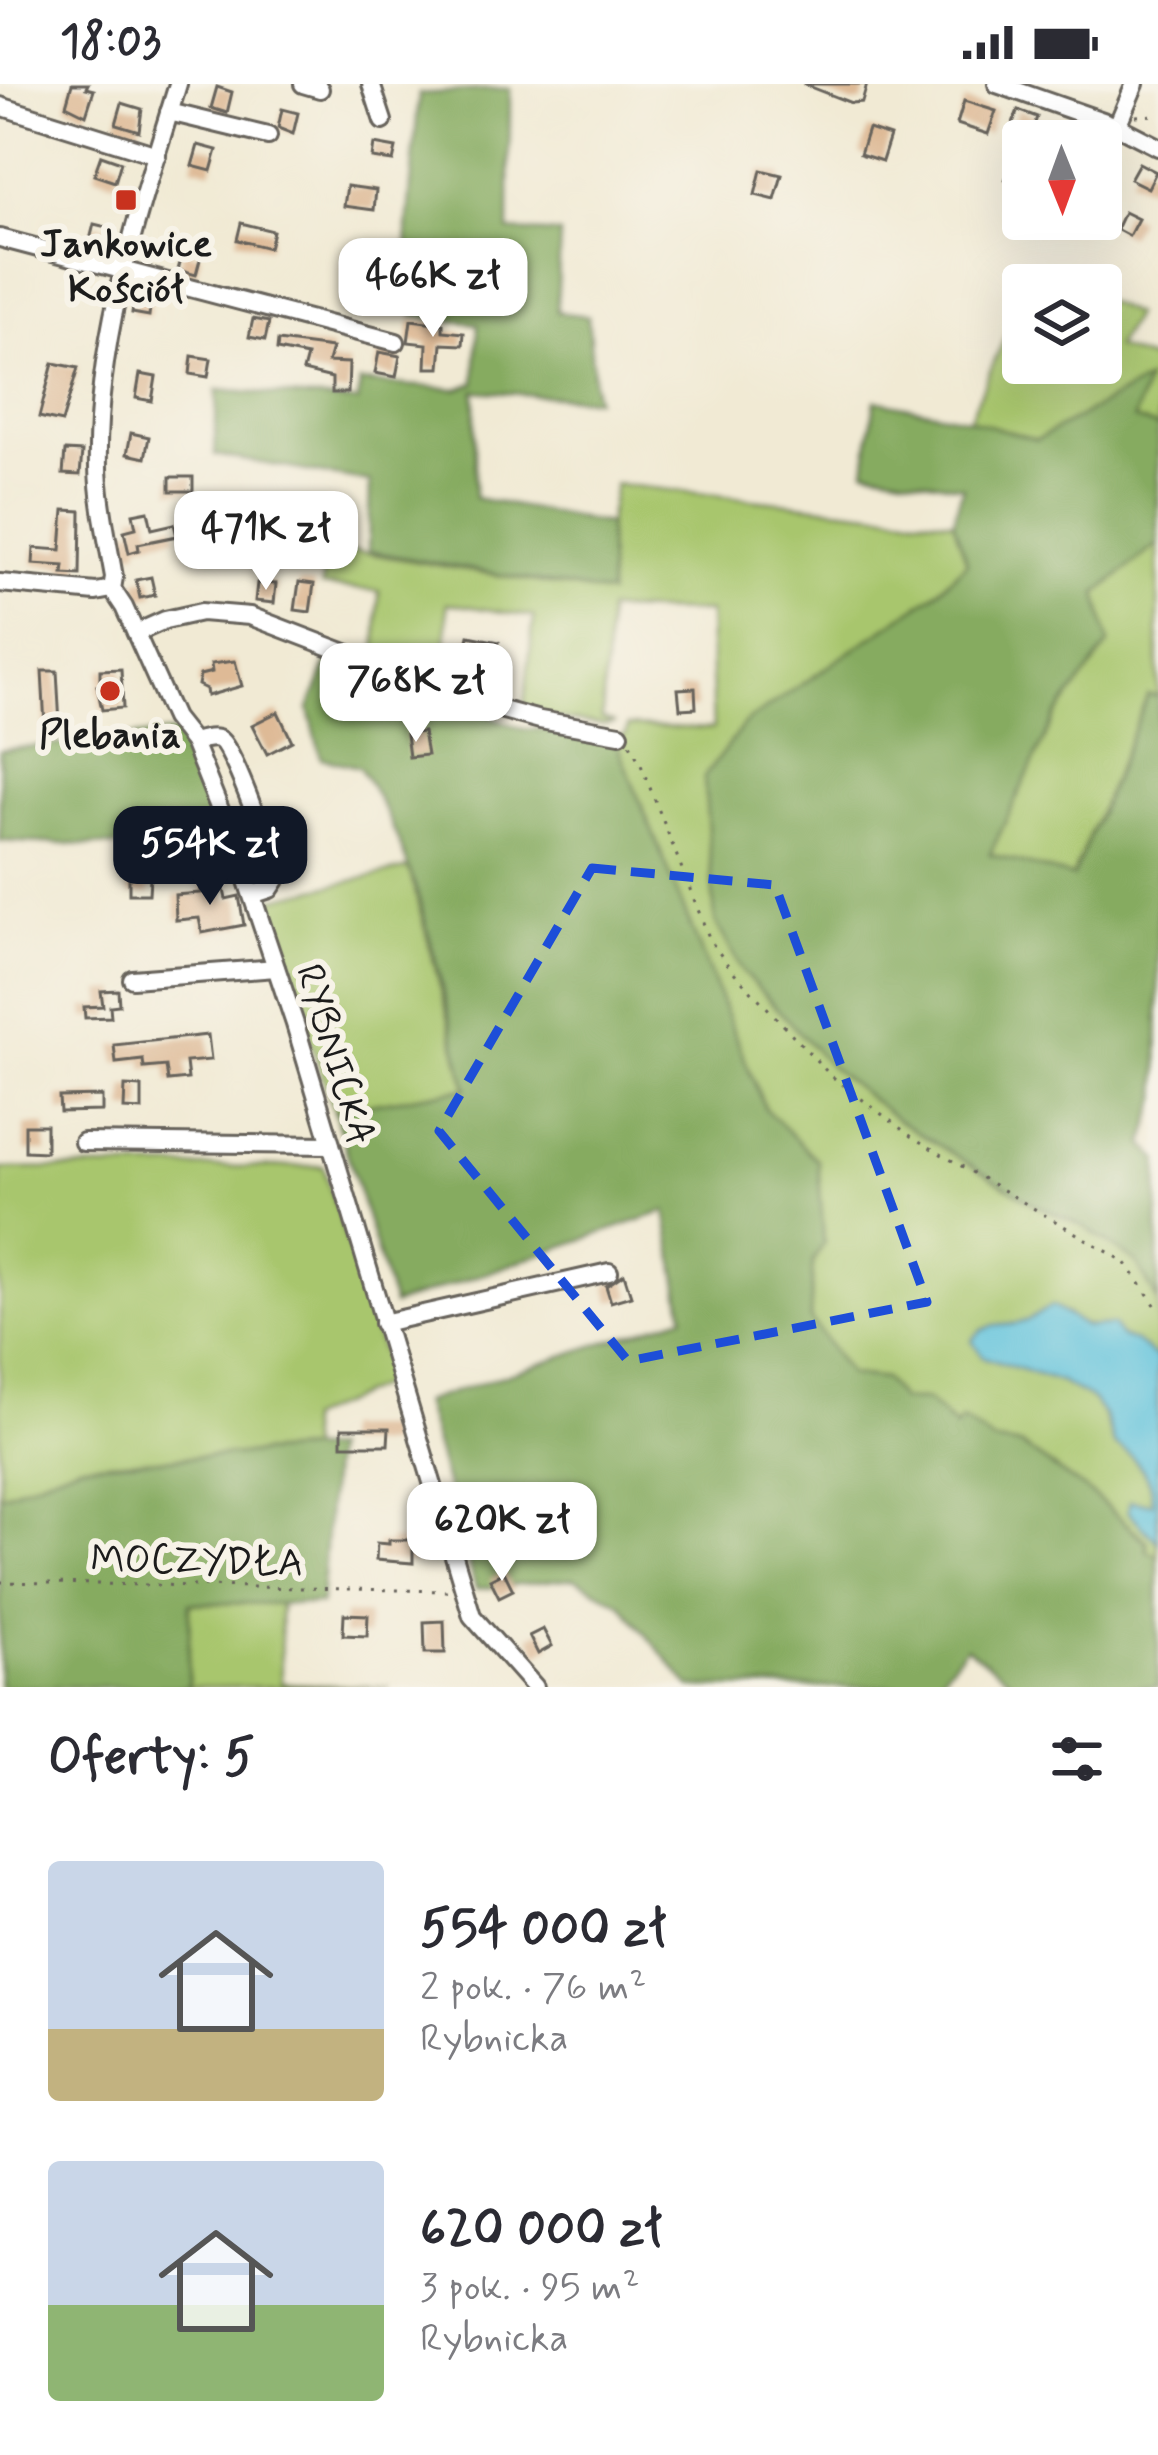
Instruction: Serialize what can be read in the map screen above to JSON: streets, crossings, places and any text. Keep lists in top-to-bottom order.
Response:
{
  "streets": {
    "street": ["RYBNICKA"],
    "path": ["MOCZYDŁA"]
  },
  "crossings": [
    ["RYBNICKA", "MOCZYDŁA"]
  ],
  "places": {
    "transit": ["Jankowice Kościół"],
    "other": ["Plebania"]
  },
  "north": "bottom",
  "page": {
    "status": "18:03",
    "price": [
      "466K zł",
      "471K zł",
      "768K zł",
      "554K zł",
      "620K zł"
    ],
    "heading": "Oferty: 5",
    "list": [
      {
        "name": "554 000 zł",
        "note": "2 pok. · 76 m² · Rybnicka"
      },
      {
        "name": "620 000 zł",
        "note": "3 pok. · 95 m² · Rybnicka"
      }
    ]
  }
}
